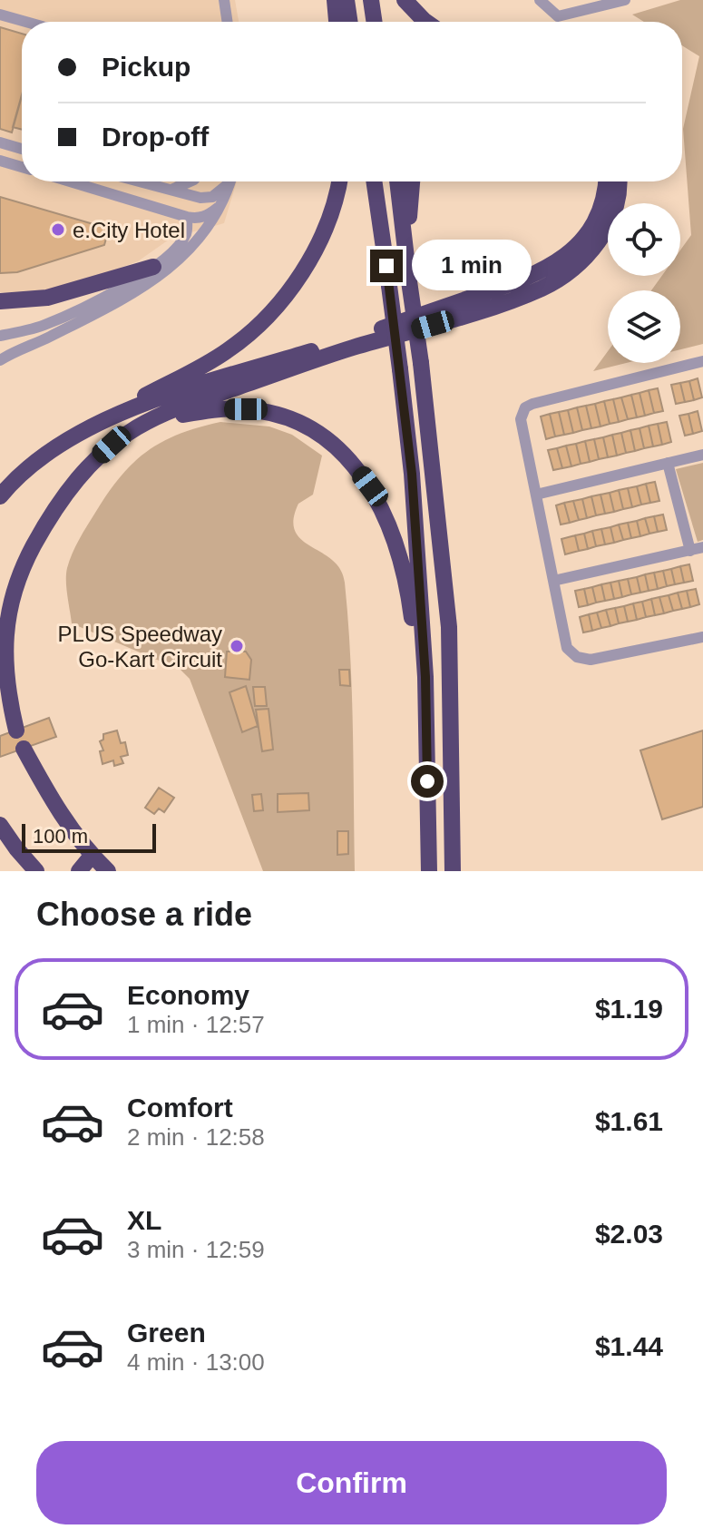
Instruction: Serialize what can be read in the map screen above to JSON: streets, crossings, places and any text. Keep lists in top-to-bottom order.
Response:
{
  "places": ["e.City Hotel", "PLUS Speedway Go-Kart Circuit"],
  "scale_bar": "100 m",
  "page": {
    "banner": ["Pickup", "Drop-off"],
    "bubble": "1 min",
    "scale": "100 m",
    "heading": "Choose a ride",
    "list": [
      {
        "name": "Economy",
        "note": "1 min · 12:57",
        "value": "$1.19"
      },
      {
        "name": "Comfort",
        "note": "2 min · 12:58",
        "value": "$1.61"
      },
      {
        "name": "XL",
        "note": "3 min · 12:59",
        "value": "$2.03"
      },
      {
        "name": "Green",
        "note": "4 min · 13:00",
        "value": "$1.44"
      }
    ],
    "buttons": "Confirm"
  }
}
